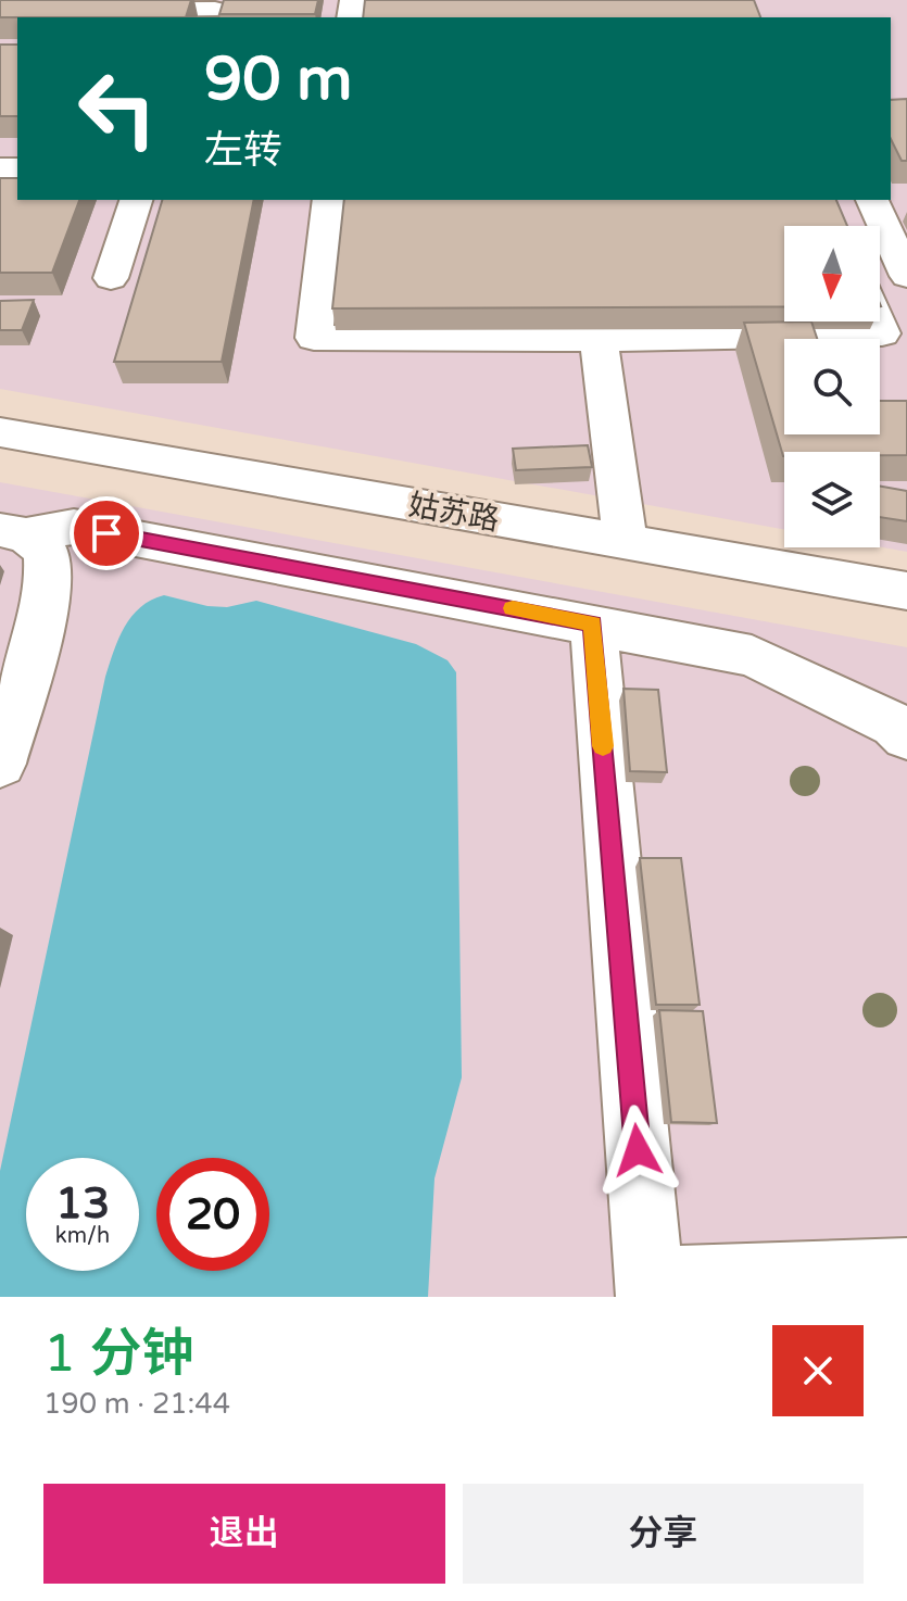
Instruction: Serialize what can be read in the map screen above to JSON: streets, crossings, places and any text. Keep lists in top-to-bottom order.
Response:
{
  "streets": {
    "street": ["姑苏路"]
  },
  "north": "bottom",
  "page": {
    "turn": ["90 m", "左转"],
    "speed": "13 km/h",
    "limit": "20",
    "heading": ["1 分钟", "190 m · 21:44"],
    "buttons": ["退出", "分享"]
  }
}
